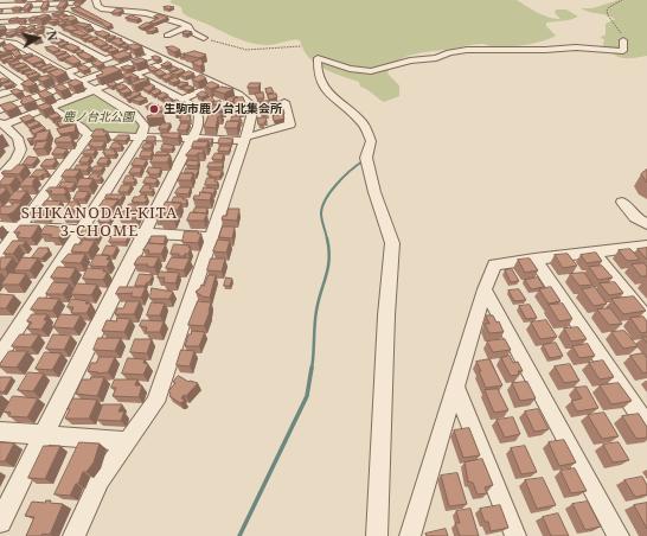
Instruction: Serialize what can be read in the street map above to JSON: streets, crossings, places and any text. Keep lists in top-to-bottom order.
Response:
{
  "districts": ["SHIKANODAI-KITA 3-CHOME"],
  "parks": ["鹿ノ台北公園"],
  "places": ["生駒市鹿ノ台北集会所"],
  "north": "right"
}
